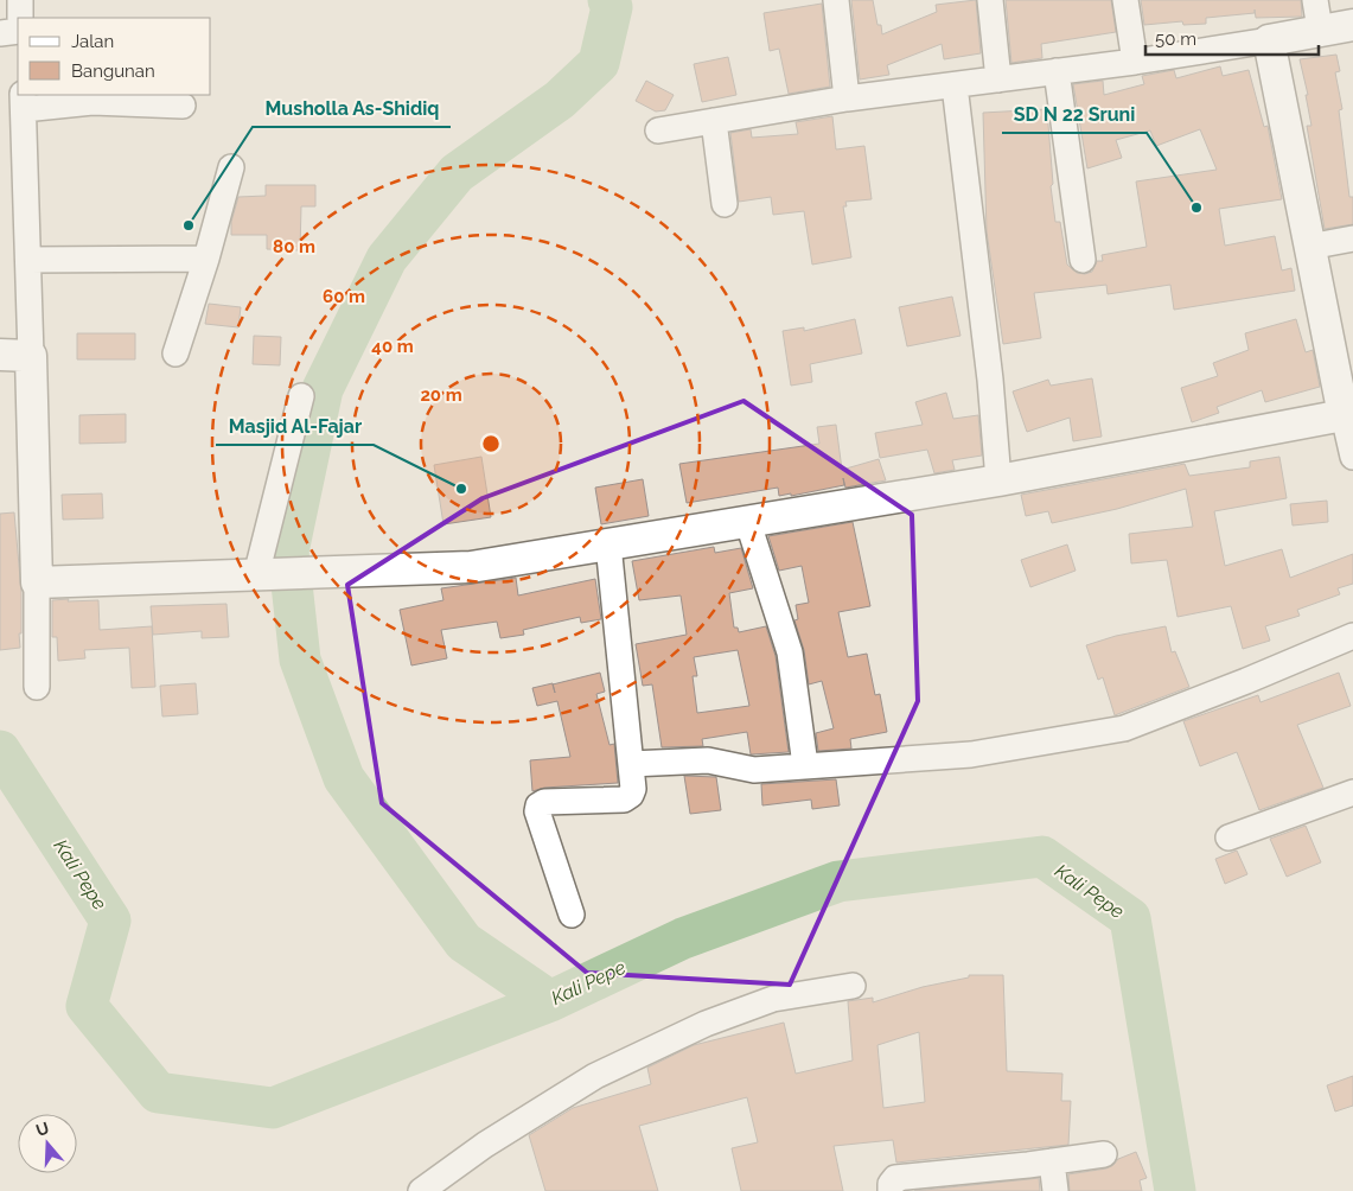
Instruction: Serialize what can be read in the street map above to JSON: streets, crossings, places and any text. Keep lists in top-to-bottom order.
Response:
{
  "water": ["Kali Pepe"],
  "places": ["SD N 22 Sruni", "Musholla As-Shidiq", "Masjid Al-Fajar"],
  "legend": ["Jalan", "Bangunan"],
  "scale_bar": "50 m",
  "north": "top",
  "rings": [
    "80 m",
    "60 m",
    "40 m",
    "20 m"
  ]
}
